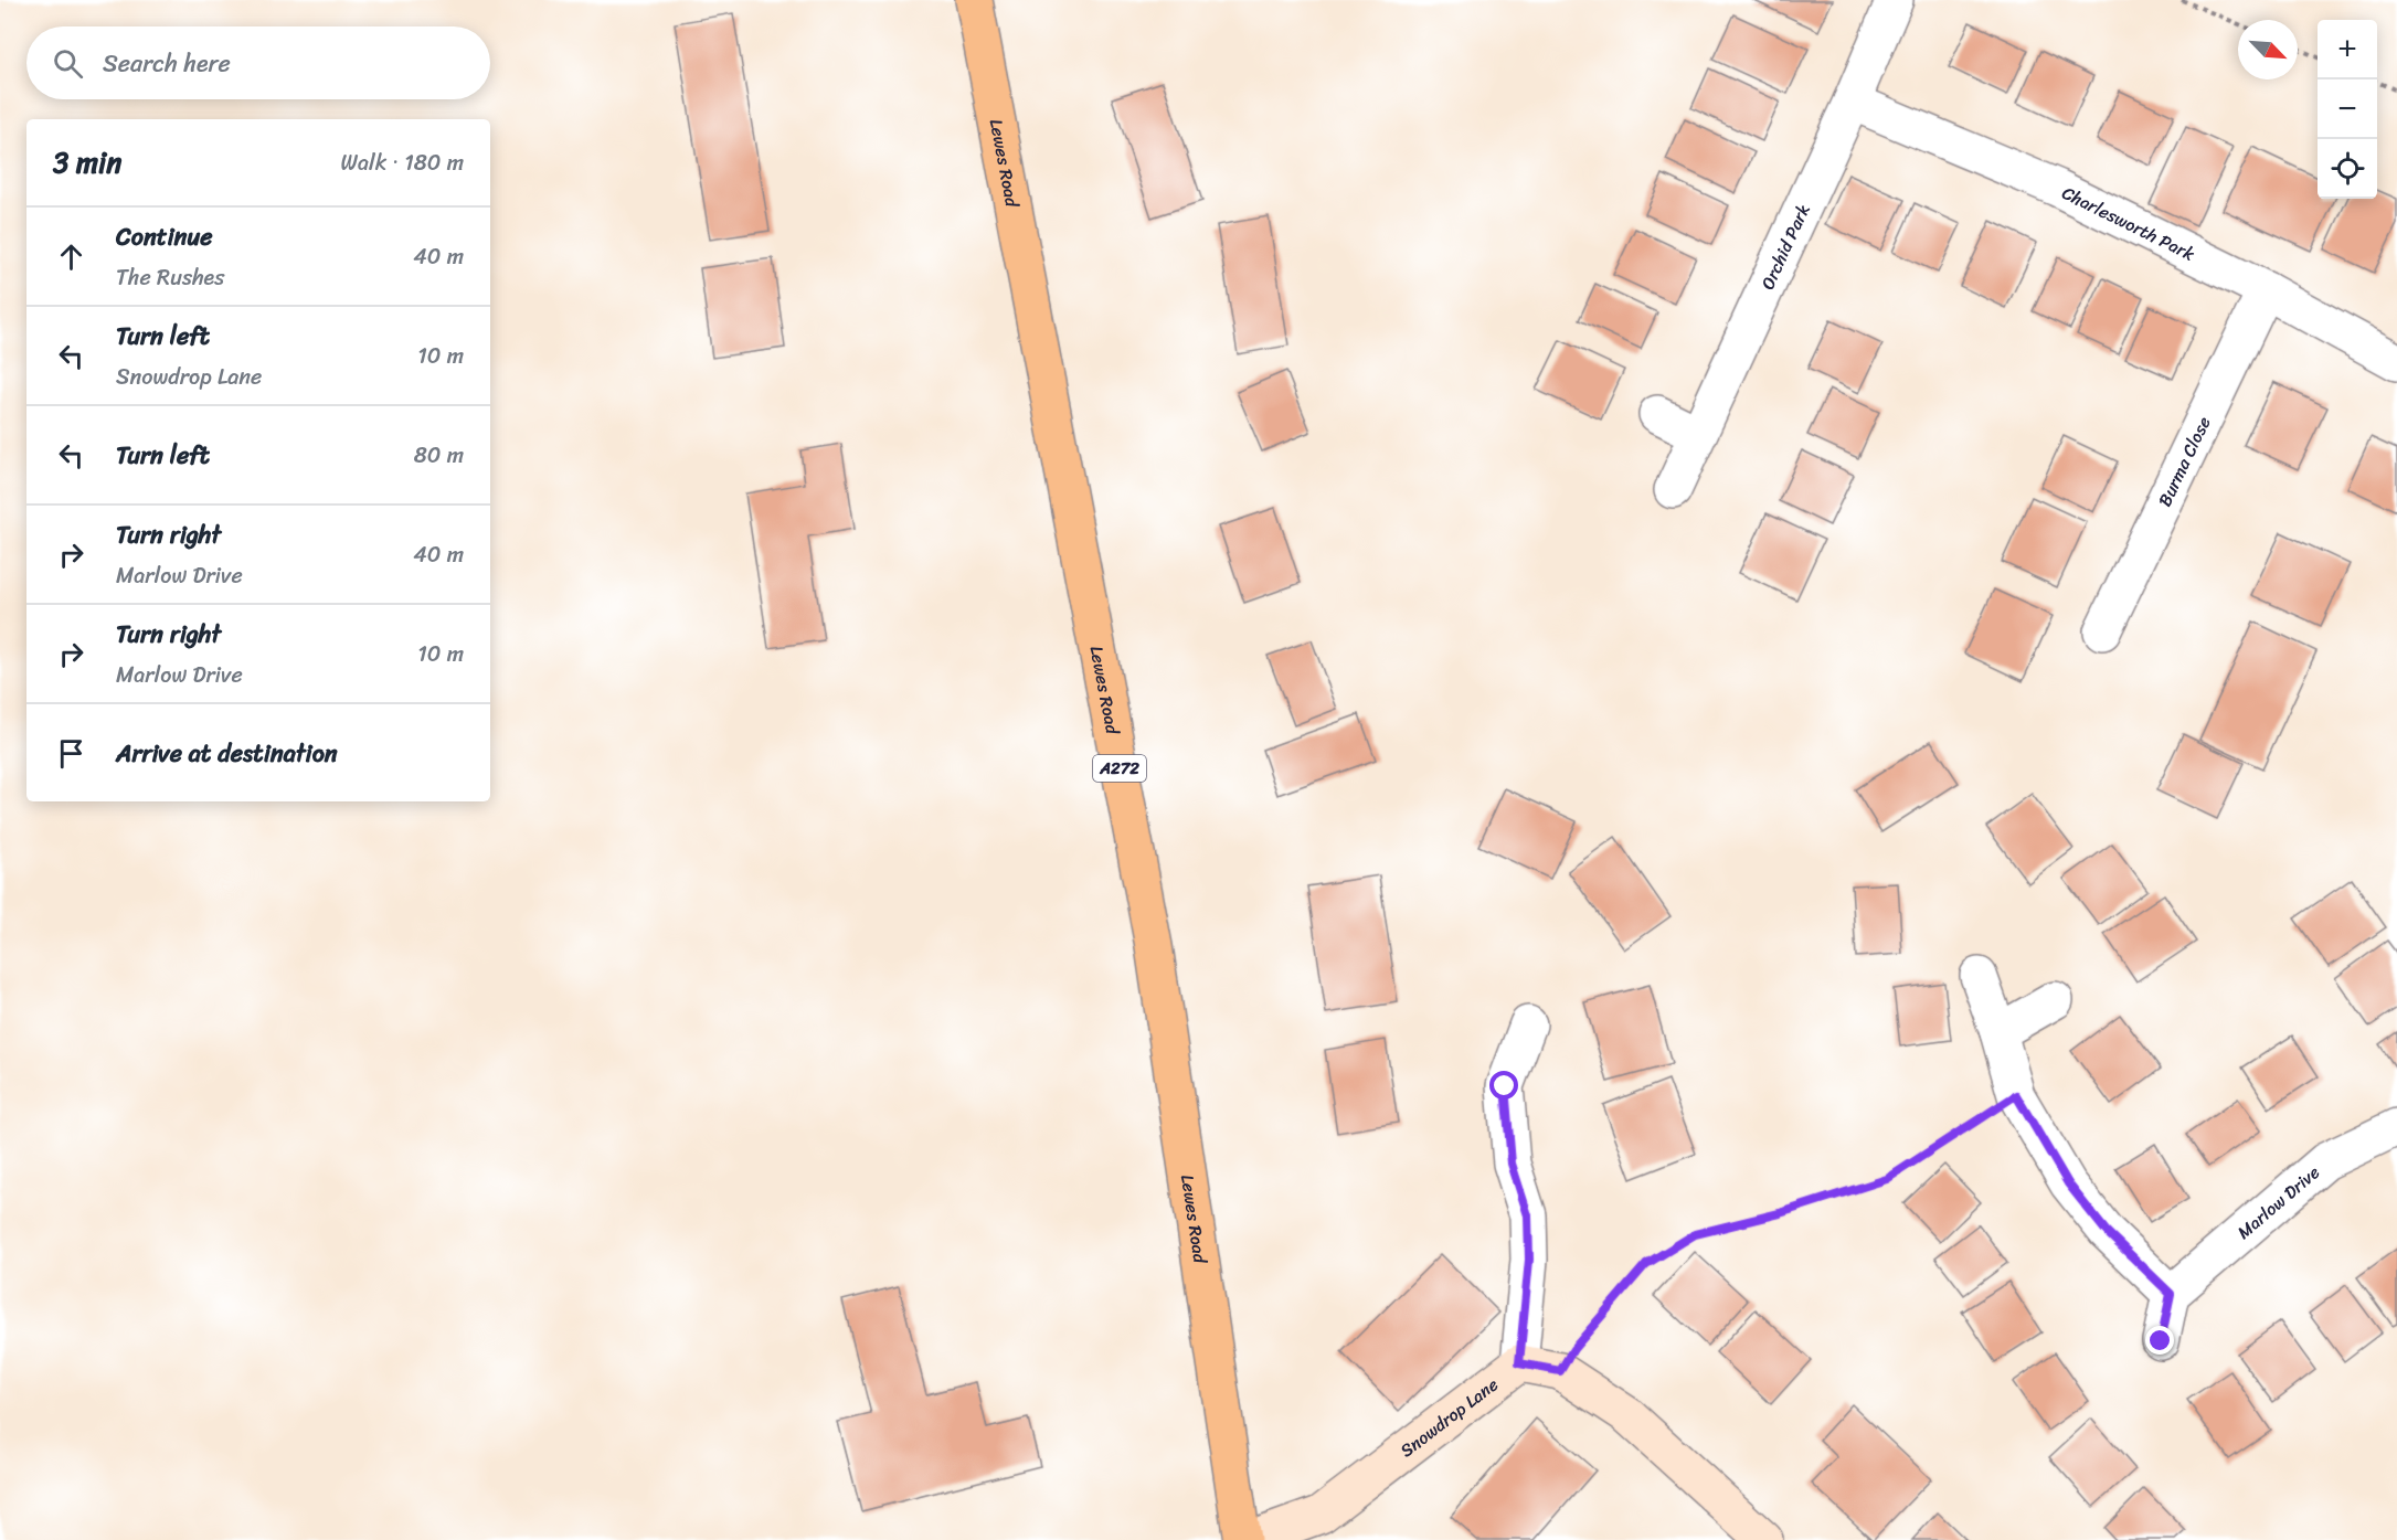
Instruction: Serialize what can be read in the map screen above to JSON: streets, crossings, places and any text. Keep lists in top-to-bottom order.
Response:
{
  "streets": {
    "highway": ["Lewes Road", "A272"],
    "street": [
      "Charlesworth Park",
      "Orchid Park",
      "Burma Close",
      "Marlow Drive",
      "Snowdrop Lane"
    ]
  },
  "crossings": [
    ["Charlesworth Park", "Orchid Park"],
    ["Charlesworth Park", "Burma Close"]
  ],
  "north": "bottom right",
  "page": {
    "map_buttons": ["+", "−"],
    "search": "Search here",
    "heading": ["3 min", "Walk · 180 m"],
    "list": [
      ["Continue", "The Rushes", "40 m"],
      ["Turn left", "Snowdrop Lane", "10 m"],
      ["Turn left", "80 m"],
      ["Turn right", "Marlow Drive", "40 m"],
      ["Turn right", "Marlow Drive", "10 m"],
      "Arrive at destination"
    ]
  }
}
